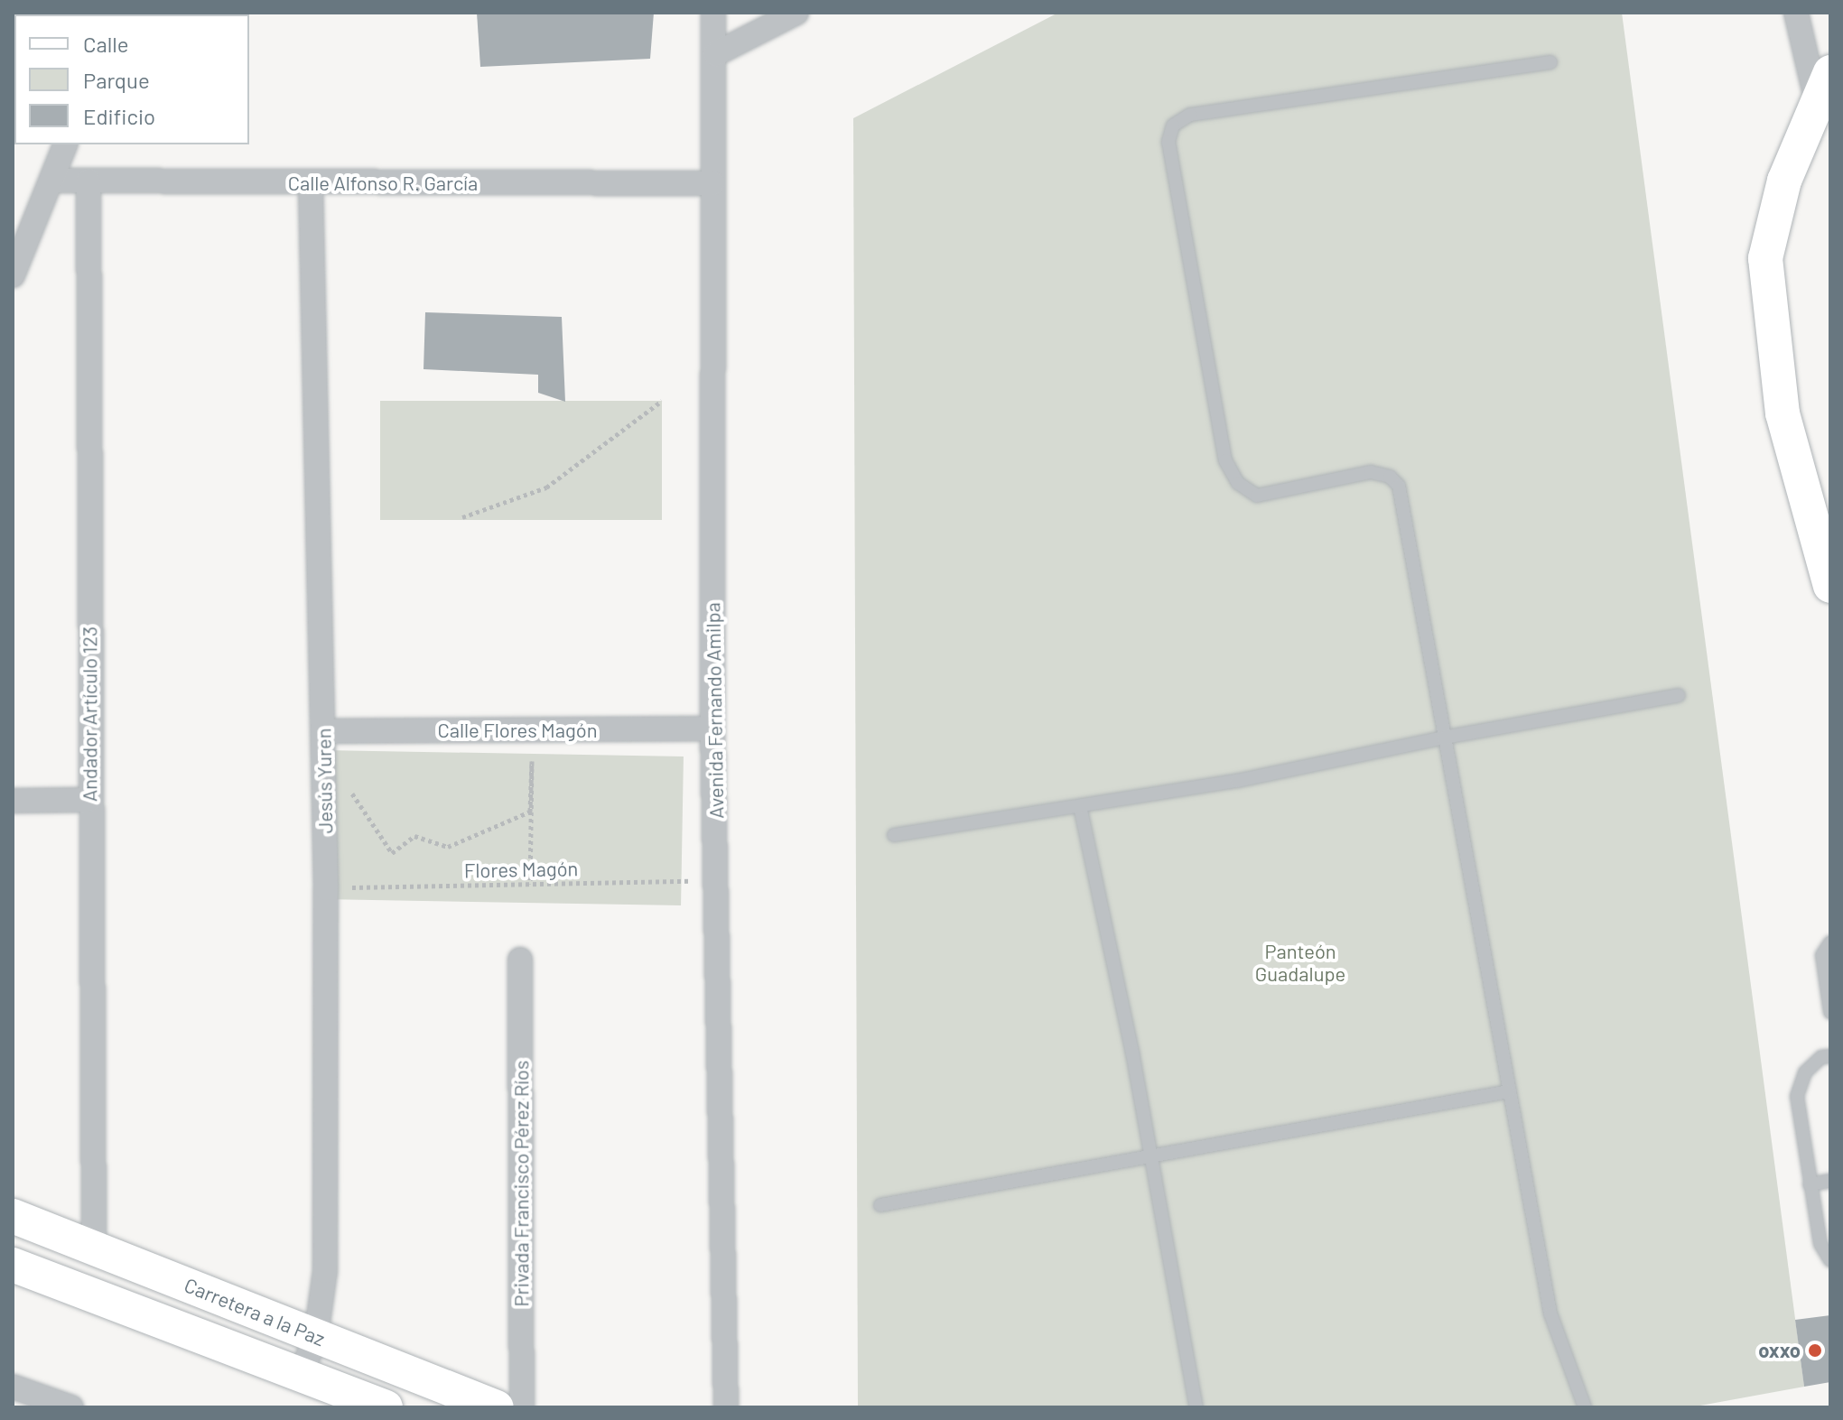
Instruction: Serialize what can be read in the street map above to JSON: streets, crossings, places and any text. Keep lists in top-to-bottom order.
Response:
{
  "streets": {
    "main road": ["Carretera a la Paz"],
    "street": [
      "Calle Alfonso R. García",
      "Avenida Fernando Amilpa",
      "Andador Artículo 123",
      "Calle Flores Magón",
      "Jesús Yuren",
      "Privada Francisco Pérez Ríos"
    ],
    "path": ["Flores Magón"]
  },
  "crossings": [
    ["Calle Alfonso R. García", "Avenida Fernando Amilpa"],
    ["Calle Alfonso R. García", "Andador Artículo 123"],
    ["Calle Alfonso R. García", "Jesús Yuren"],
    ["Avenida Fernando Amilpa", "Calle Flores Magón"],
    ["Avenida Fernando Amilpa", "Flores Magón"],
    ["Andador Artículo 123", "Carretera a la Paz"],
    ["Calle Flores Magón", "Jesús Yuren"],
    ["Jesús Yuren", "Flores Magón"],
    ["Jesús Yuren", "Carretera a la Paz"]
  ],
  "parks": ["Panteón Guadalupe"],
  "places": ["oxxo"],
  "legend": ["Calle", "Parque", "Edificio"]
}
